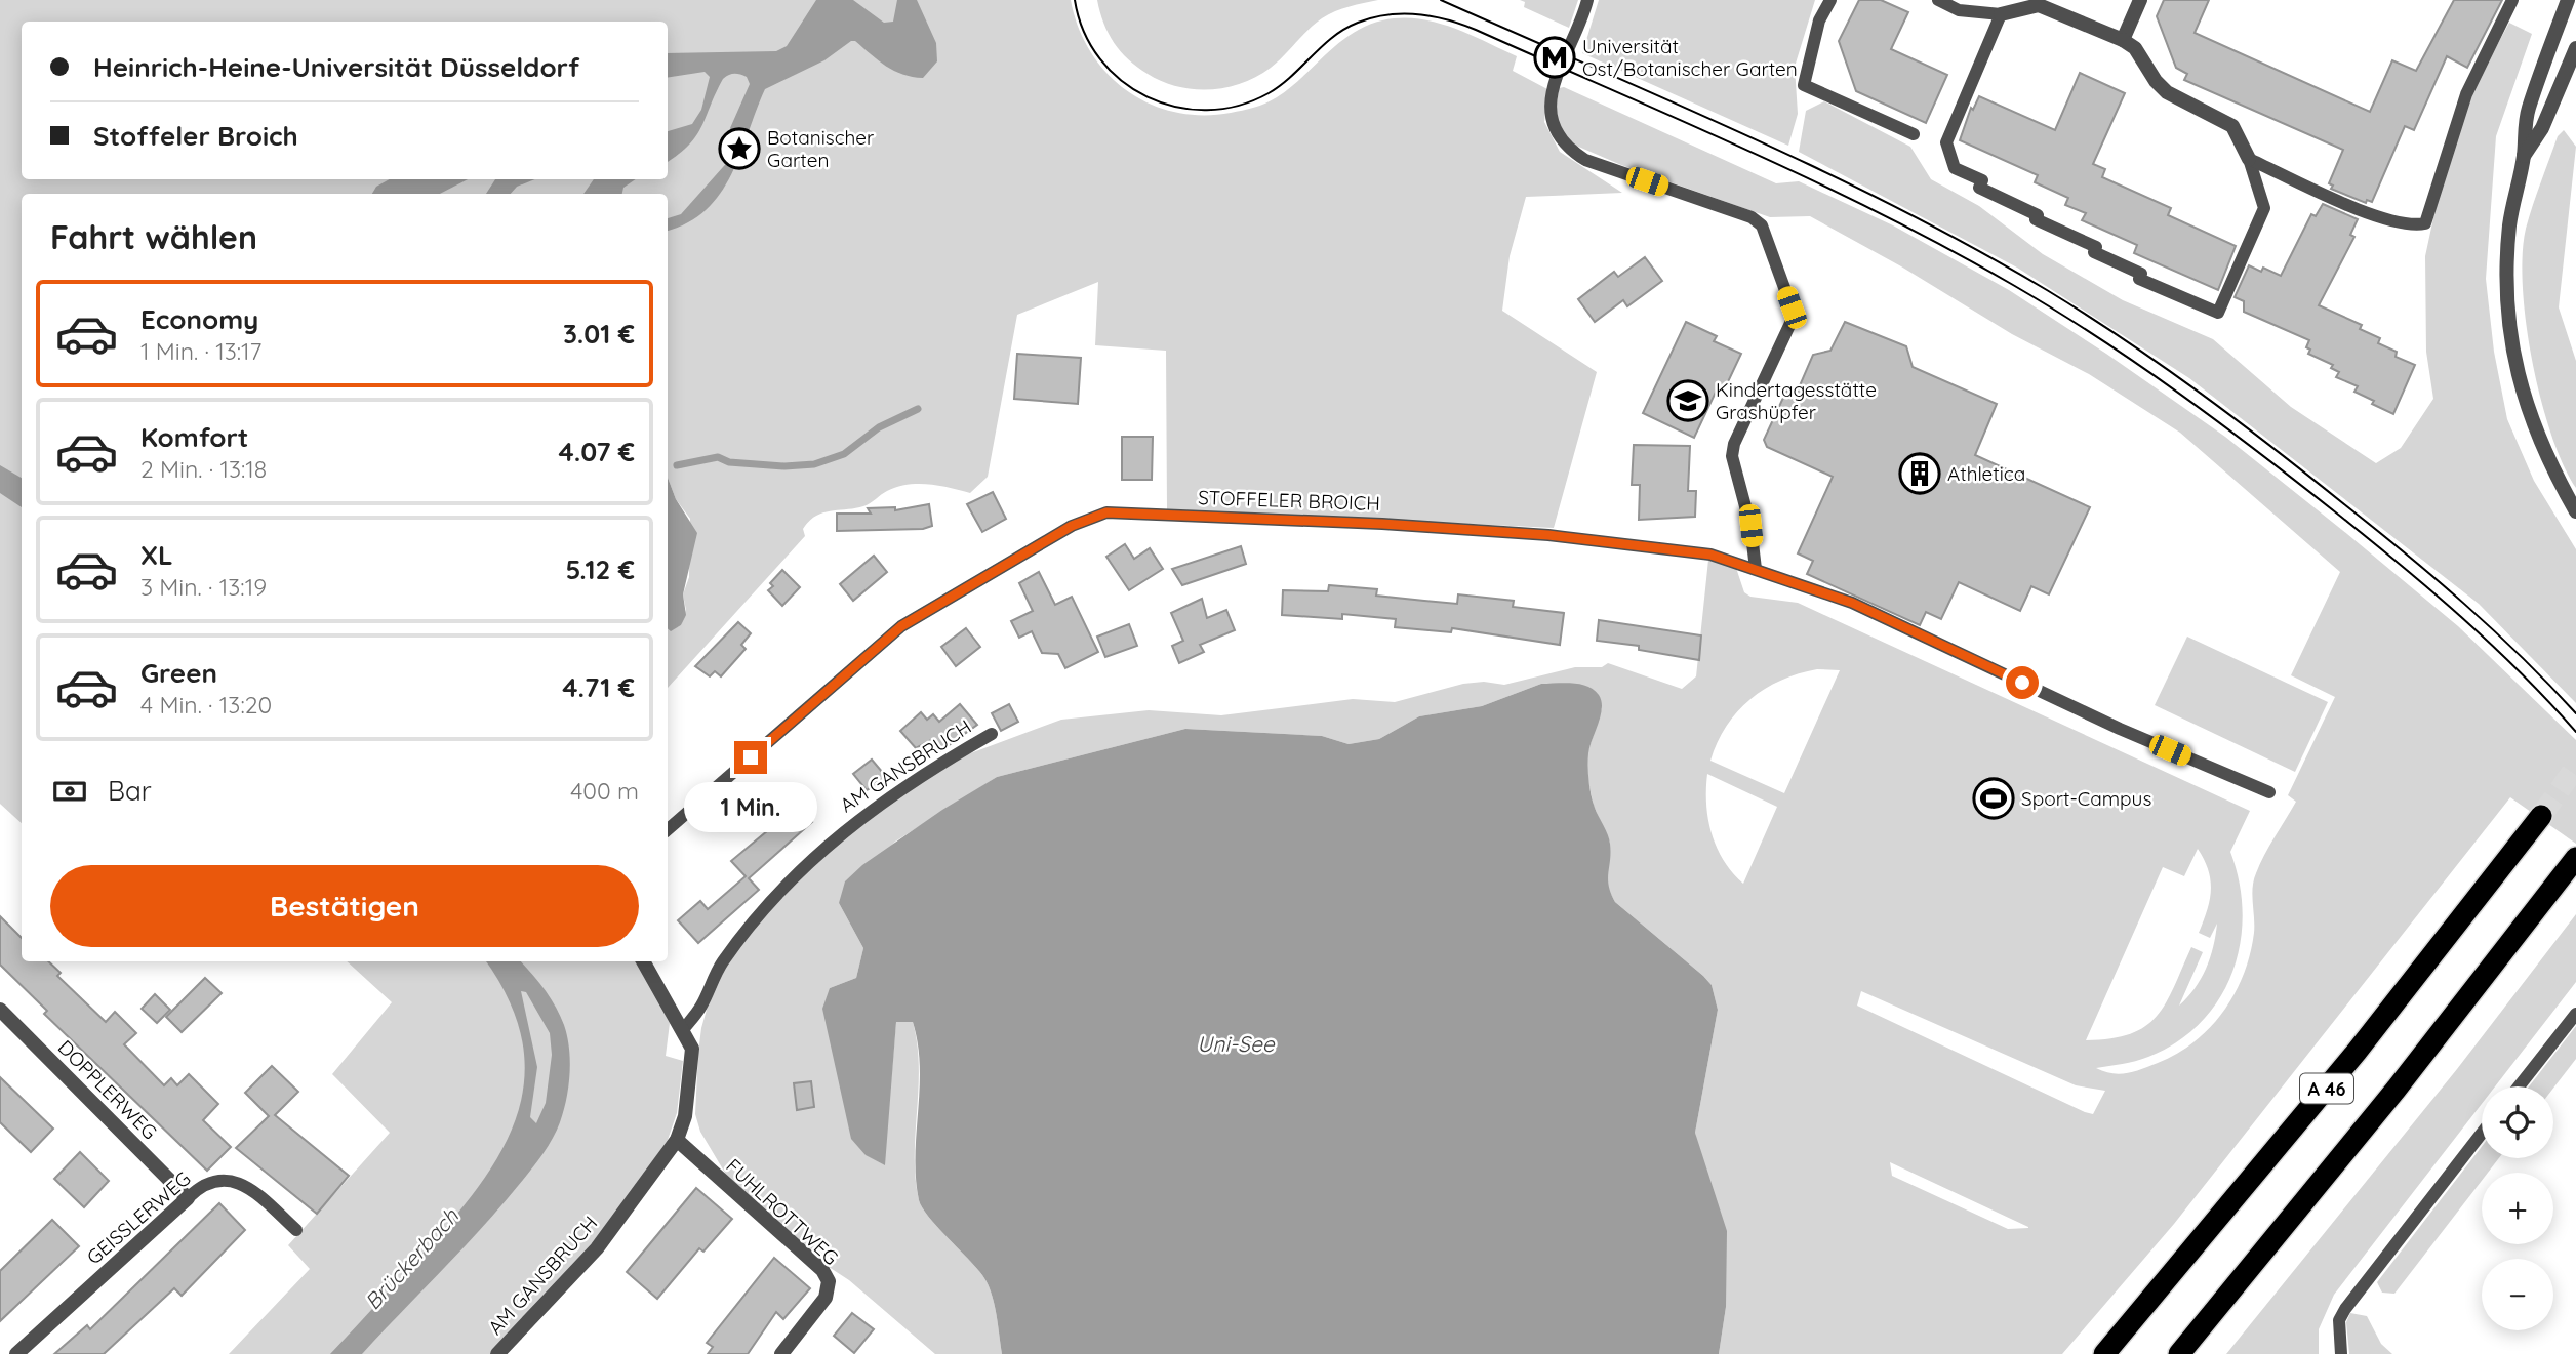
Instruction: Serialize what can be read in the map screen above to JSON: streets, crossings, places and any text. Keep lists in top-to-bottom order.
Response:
{
  "streets": {
    "highway": ["A 46"],
    "street": [
      "AM GANSBRUCH",
      "DOPPLERWEG",
      "FUHLROTTWEG",
      "GEISSLERWEG"
    ],
    "lane": ["STOFFELER BROICH"]
  },
  "crossings": [
    ["AM GANSBRUCH", "FUHLROTTWEG"],
    ["DOPPLERWEG", "GEISSLERWEG"]
  ],
  "water": ["Uni-See", "Brückerbach"],
  "places": {
    "metro station": ["Universität Ost/Botanischer Garten"],
    "place": ["Botanischer Garten"],
    "school or university": ["Kindertagesstätte Grashüpfer"],
    "building": ["Athletica"],
    "sports": ["Sport-Campus"]
  },
  "page": {
    "banner": ["Heinrich-Heine-Universität Düsseldorf", "Stoffeler Broich"],
    "heading": "Fahrt wählen",
    "list": [
      {
        "name": "Economy",
        "note": "1 Min. · 13:17",
        "value": "3.01 €"
      },
      {
        "name": "Komfort",
        "note": "2 Min. · 13:18",
        "value": "4.07 €"
      },
      {
        "name": "XL",
        "note": "3 Min. · 13:19",
        "value": "5.12 €"
      },
      {
        "name": "Green",
        "note": "4 Min. · 13:20",
        "value": "4.71 €"
      }
    ],
    "pay": ["Bar", "400 m"],
    "bubble": "1 Min.",
    "buttons": "Bestätigen",
    "map_buttons": ["+", "−"]
  }
}
